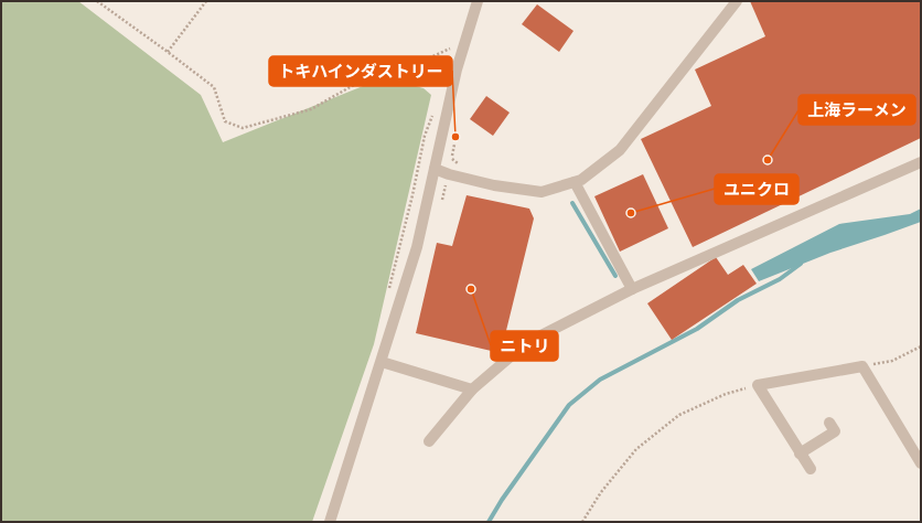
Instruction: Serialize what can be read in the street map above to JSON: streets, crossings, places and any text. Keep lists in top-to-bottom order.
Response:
{
  "places": [
    "トキハインダストリー",
    "上海ラーメン",
    "ユニクロ",
    "ニトリ"
  ]
}
